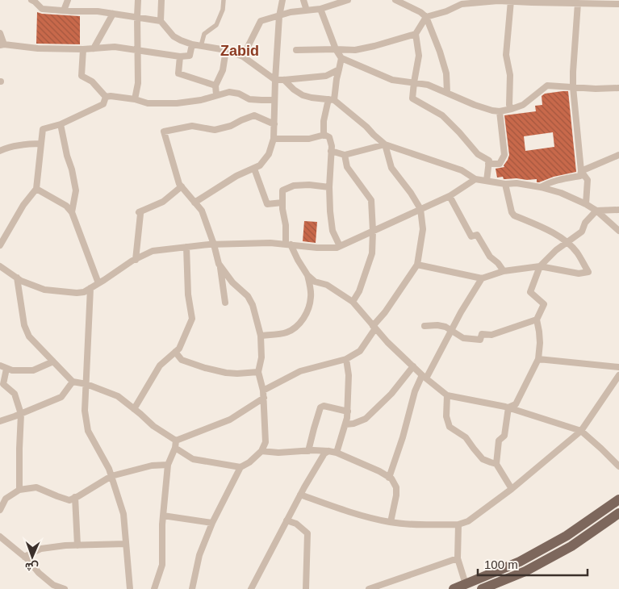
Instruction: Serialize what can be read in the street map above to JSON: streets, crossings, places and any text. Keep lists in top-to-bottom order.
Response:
{
  "districts": ["Zabid"],
  "scale_bar": "100 m",
  "north": "bottom"
}
